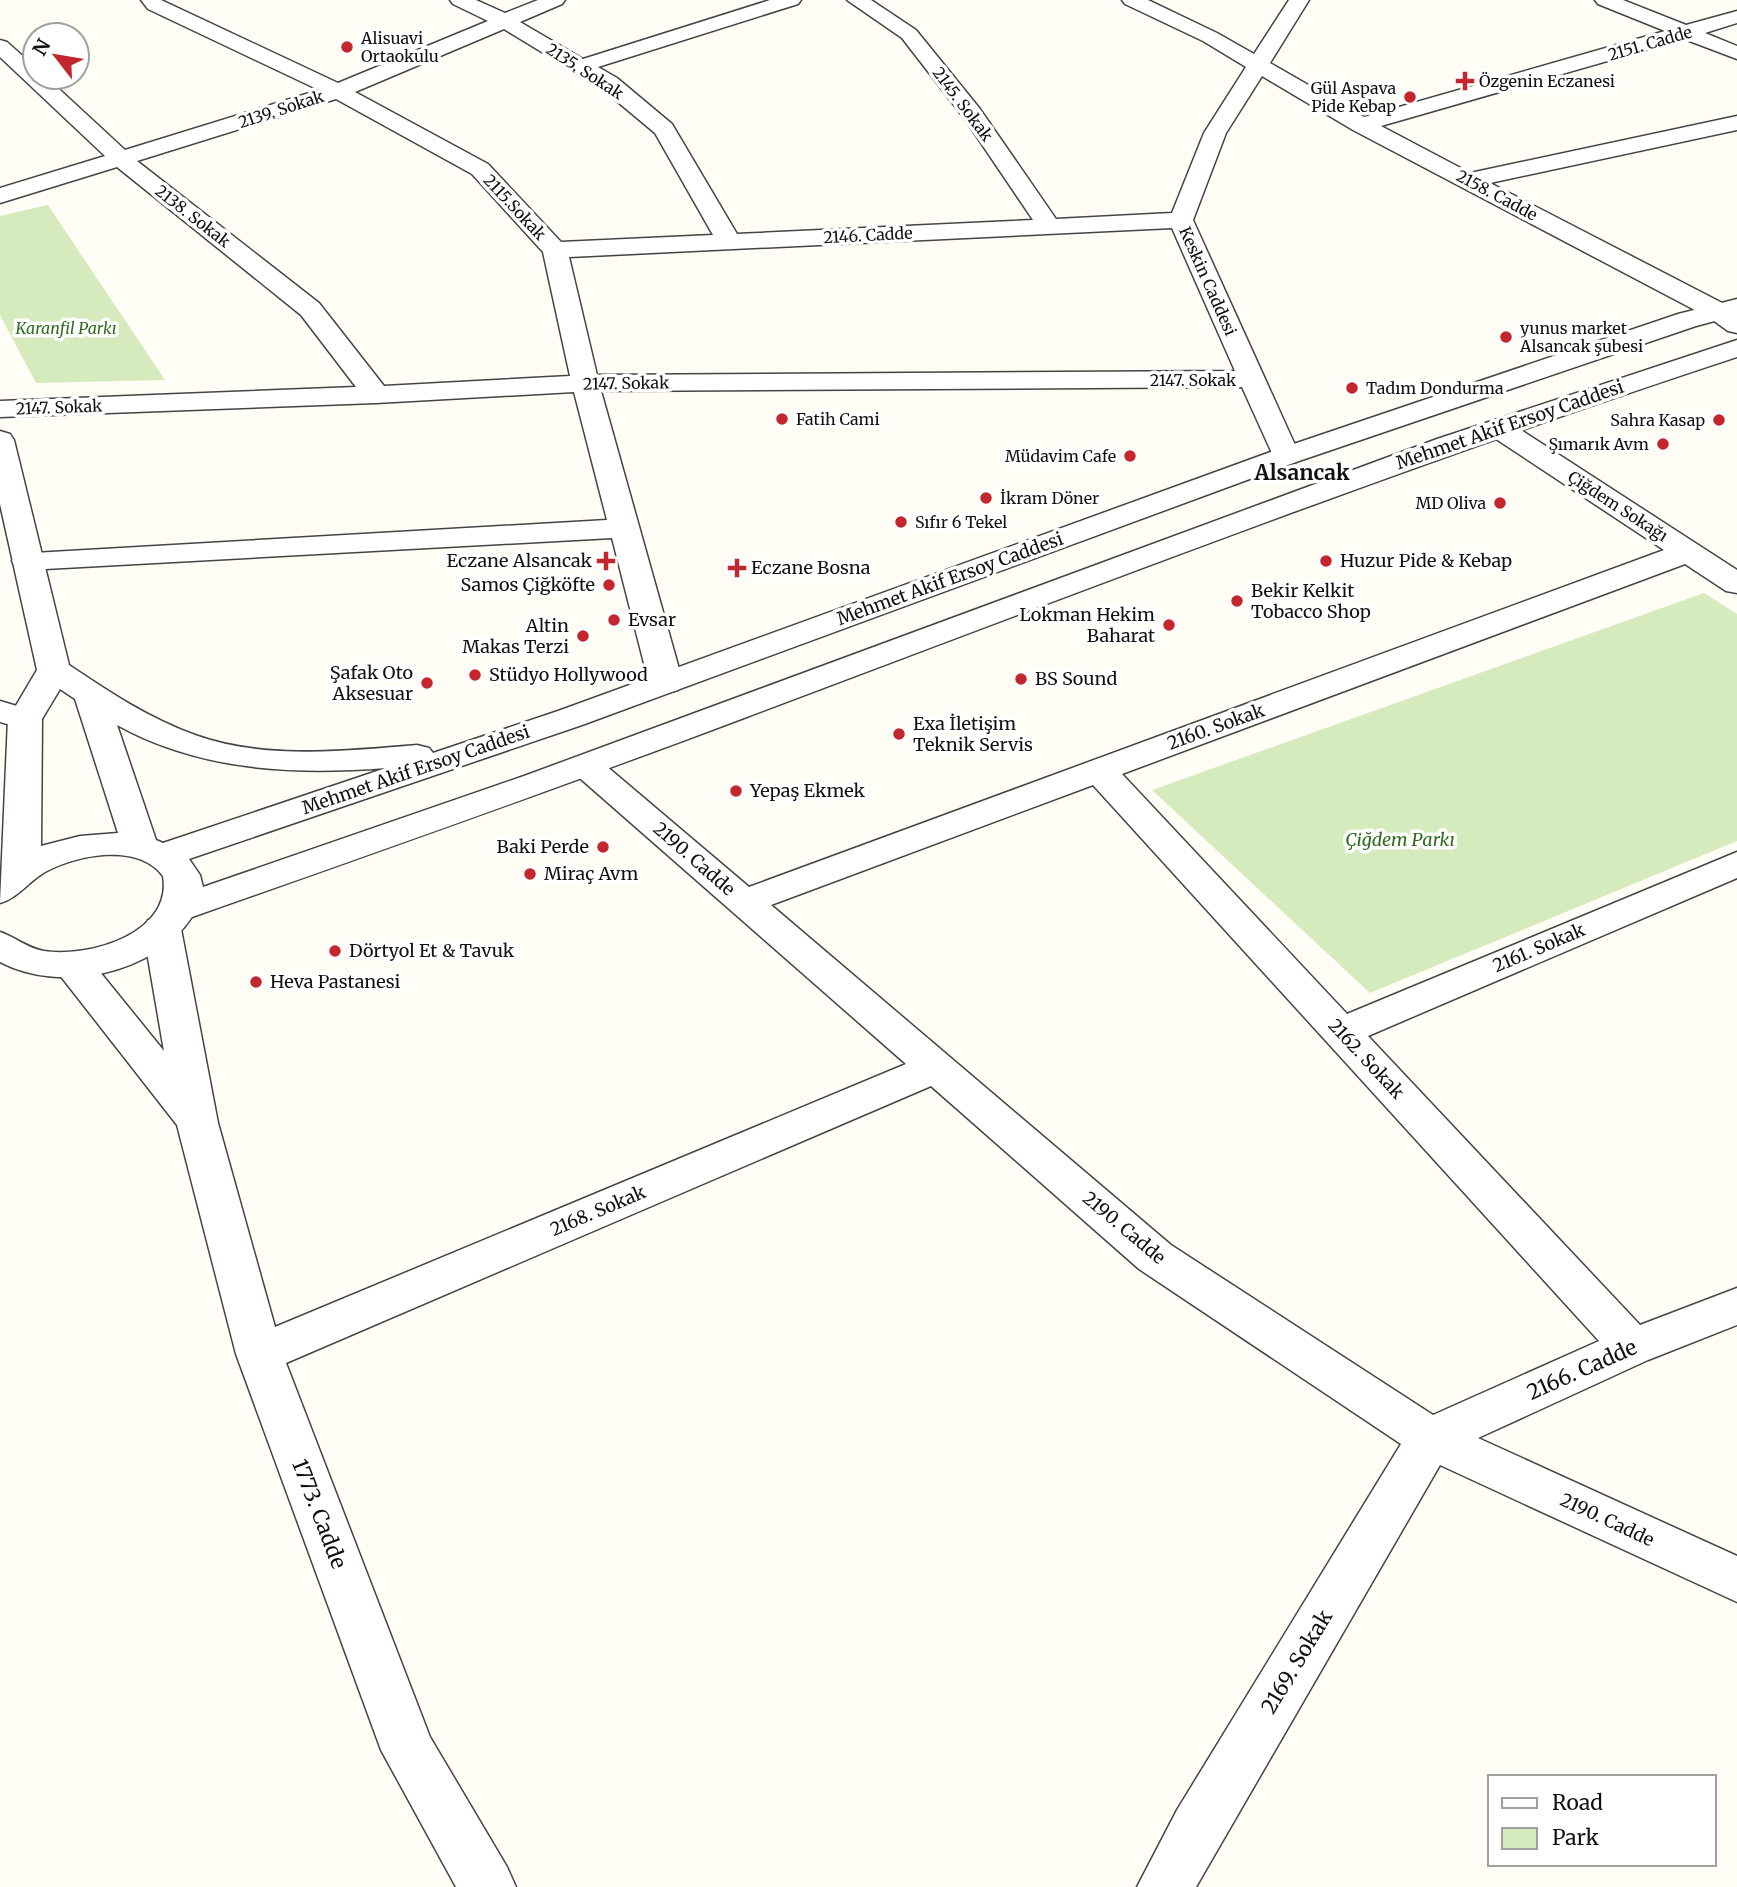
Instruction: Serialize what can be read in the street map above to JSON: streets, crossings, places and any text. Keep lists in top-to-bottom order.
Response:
{
  "streets": {
    "street": [
      "2151. Cadde",
      "2135. Sokak",
      "2145. Sokak",
      "2139. Sokak",
      "2158. Cadde",
      "2115.Sokak",
      "2138. Sokak",
      "2146. Cadde",
      "Keskin Caddesi",
      "2147. Sokak",
      "Mehmet Akif Ersoy Caddesi",
      "Çiğdem Sokağı",
      "2160. Sokak",
      "2190. Cadde",
      "2161. Sokak",
      "2162. Sokak",
      "2168. Sokak",
      "2166. Cadde",
      "1773. Cadde",
      "2169. Sokak"
    ]
  },
  "crossings": [
    ["2151. Cadde", "2158. Cadde"],
    ["2135. Sokak", "2139. Sokak"],
    ["2135. Sokak", "2146. Cadde"],
    ["2145. Sokak", "2146. Cadde"],
    ["2139. Sokak", "2115.Sokak"],
    ["2139. Sokak", "2138. Sokak"],
    ["2158. Cadde", "Keskin Caddesi"],
    ["2158. Cadde", "Mehmet Akif Ersoy Caddesi"],
    ["2115.Sokak", "2146. Cadde"],
    ["2115.Sokak", "2147. Sokak"],
    ["2115.Sokak", "Mehmet Akif Ersoy Caddesi"],
    ["2138. Sokak", "2147. Sokak"],
    ["2146. Cadde", "Keskin Caddesi"],
    ["Keskin Caddesi", "2147. Sokak"],
    ["Keskin Caddesi", "Mehmet Akif Ersoy Caddesi"],
    ["Mehmet Akif Ersoy Caddesi", "Çiğdem Sokağı"],
    ["Mehmet Akif Ersoy Caddesi", "2190. Cadde"],
    ["Mehmet Akif Ersoy Caddesi", "1773. Cadde"],
    ["Çiğdem Sokağı", "2160. Sokak"],
    ["2160. Sokak", "2190. Cadde"],
    ["2160. Sokak", "2162. Sokak"],
    ["2190. Cadde", "2168. Sokak"],
    ["2190. Cadde", "2166. Cadde"],
    ["2190. Cadde", "2169. Sokak"],
    ["2161. Sokak", "2162. Sokak"],
    ["2162. Sokak", "2166. Cadde"],
    ["2168. Sokak", "1773. Cadde"],
    ["2166. Cadde", "2169. Sokak"]
  ],
  "districts": ["Alsancak"],
  "parks": ["Karanfil Parkı", "Çiğdem Parkı"],
  "places": {
    "other": [
      "Alisuavi Ortaokulu",
      "Gül Aspava Pide Kebap",
      "yunus market Alsancak şubesi",
      "Tadım Dondurma",
      "Fatih Cami",
      "Sahra Kasap",
      "Şımarık Avm",
      "Müdavim Cafe",
      "İkram Döner",
      "MD Oliva",
      "Sıfır 6 Tekel",
      "Huzur Pide & Kebap",
      "Samos Çiğköfte",
      "Bekir Kelkit Tobacco Shop",
      "Evsar",
      "Lokman Hekim Baharat",
      "Altin Makas Terzi",
      "Stüdyo Hollywood",
      "BS Sound",
      "Şafak Oto Aksesuar",
      "Exa İletişim Teknik Servis",
      "Yepaş Ekmek",
      "Baki Perde",
      "Miraç Avm",
      "Dörtyol Et & Tavuk",
      "Heva Pastanesi"
    ],
    "health": ["Özgenin Eczanesi", "Eczane Alsancak", "Eczane Bosna"]
  },
  "legend": ["Road", "Park"],
  "north": "top left"
}
